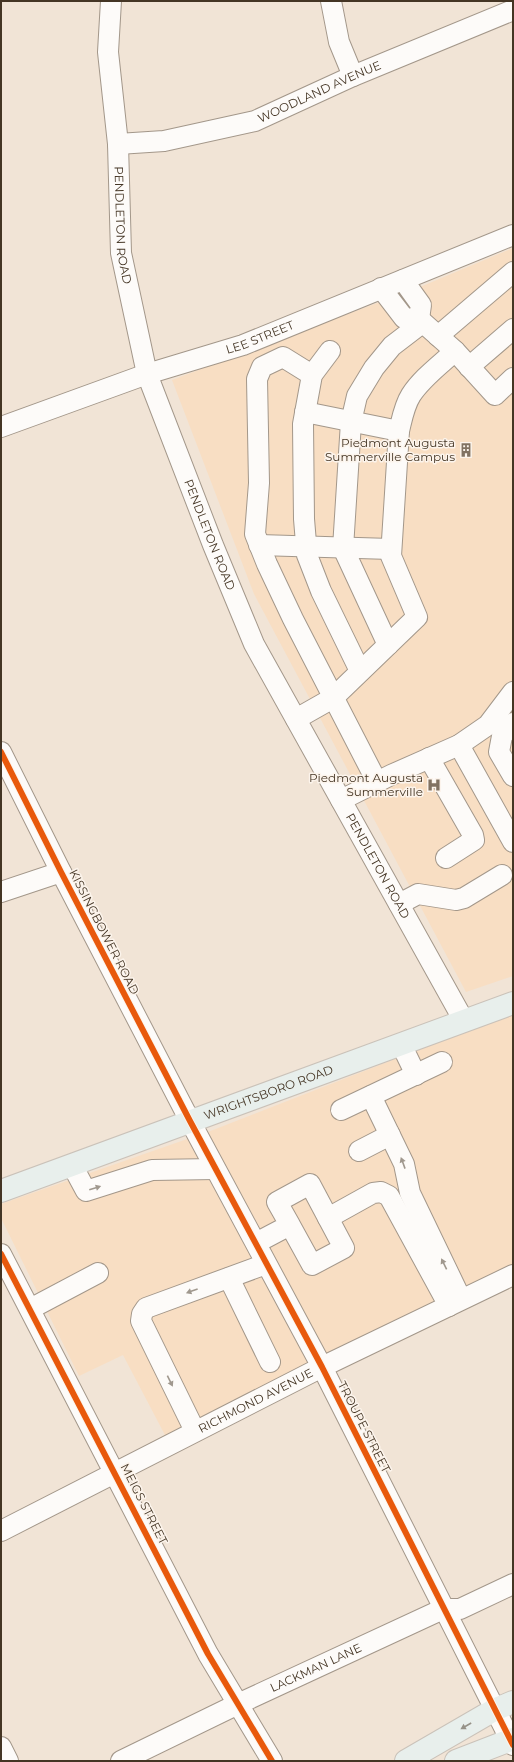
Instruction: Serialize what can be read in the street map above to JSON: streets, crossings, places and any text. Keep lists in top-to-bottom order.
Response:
{
  "streets": {
    "main road": ["WRIGHTSBORO ROAD"],
    "street": [
      "WOODLAND AVENUE",
      "PENDLETON ROAD",
      "LEE STREET",
      "KISSINGBOWER ROAD",
      "RICHMOND AVENUE",
      "TROUPE STREET",
      "MEIGS STREET",
      "LACKMAN LANE"
    ]
  },
  "crossings": [
    ["WOODLAND AVENUE", "PENDLETON ROAD"],
    ["PENDLETON ROAD", "LEE STREET"],
    ["PENDLETON ROAD", "WRIGHTSBORO ROAD"],
    ["KISSINGBOWER ROAD", "WRIGHTSBORO ROAD"],
    ["KISSINGBOWER ROAD", "TROUPE STREET"],
    ["WRIGHTSBORO ROAD", "TROUPE STREET"],
    ["RICHMOND AVENUE", "TROUPE STREET"],
    ["RICHMOND AVENUE", "MEIGS STREET"],
    ["TROUPE STREET", "LACKMAN LANE"],
    ["MEIGS STREET", "LACKMAN LANE"]
  ],
  "places": {
    "building": ["Piedmont Augusta Summerville Campus"],
    "hospital": ["Piedmont Augusta Summerville"]
  }
}
